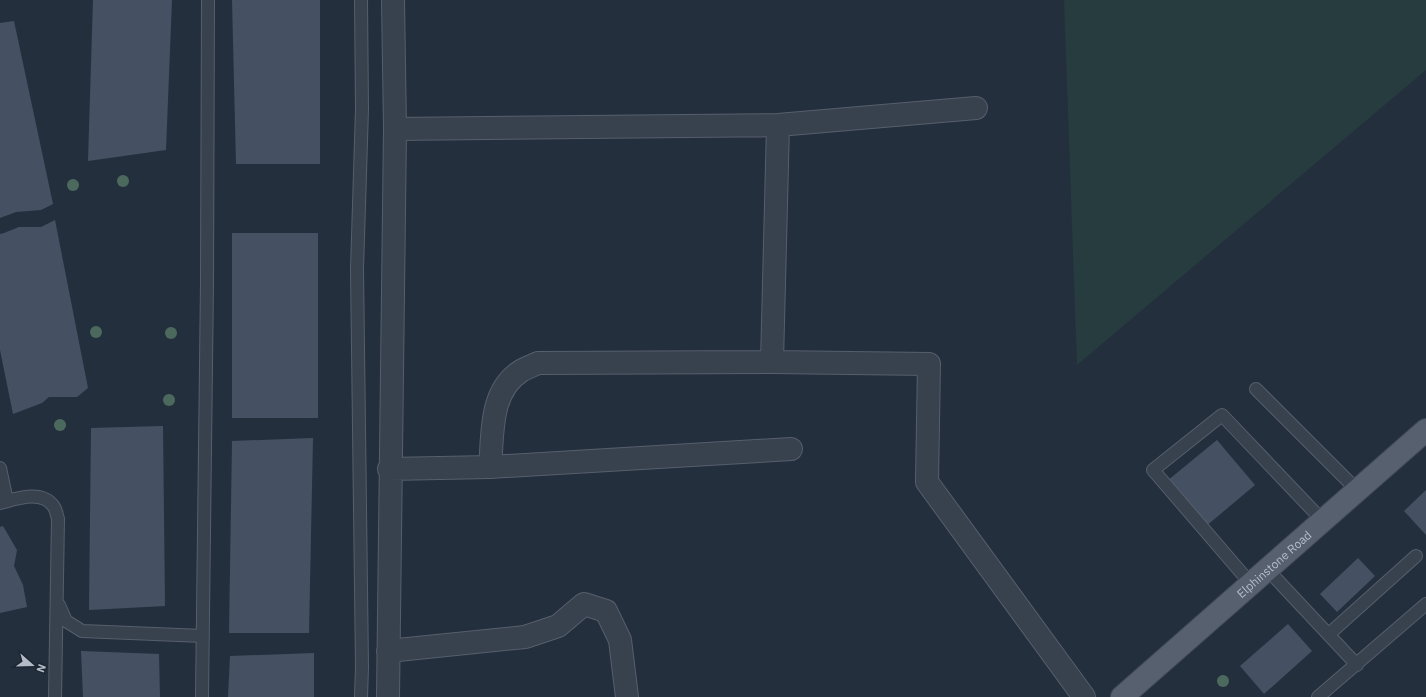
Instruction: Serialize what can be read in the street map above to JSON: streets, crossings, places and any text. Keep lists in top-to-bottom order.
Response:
{
  "streets": {
    "main road": ["Elphinstone Road"]
  },
  "north": "right"
}
